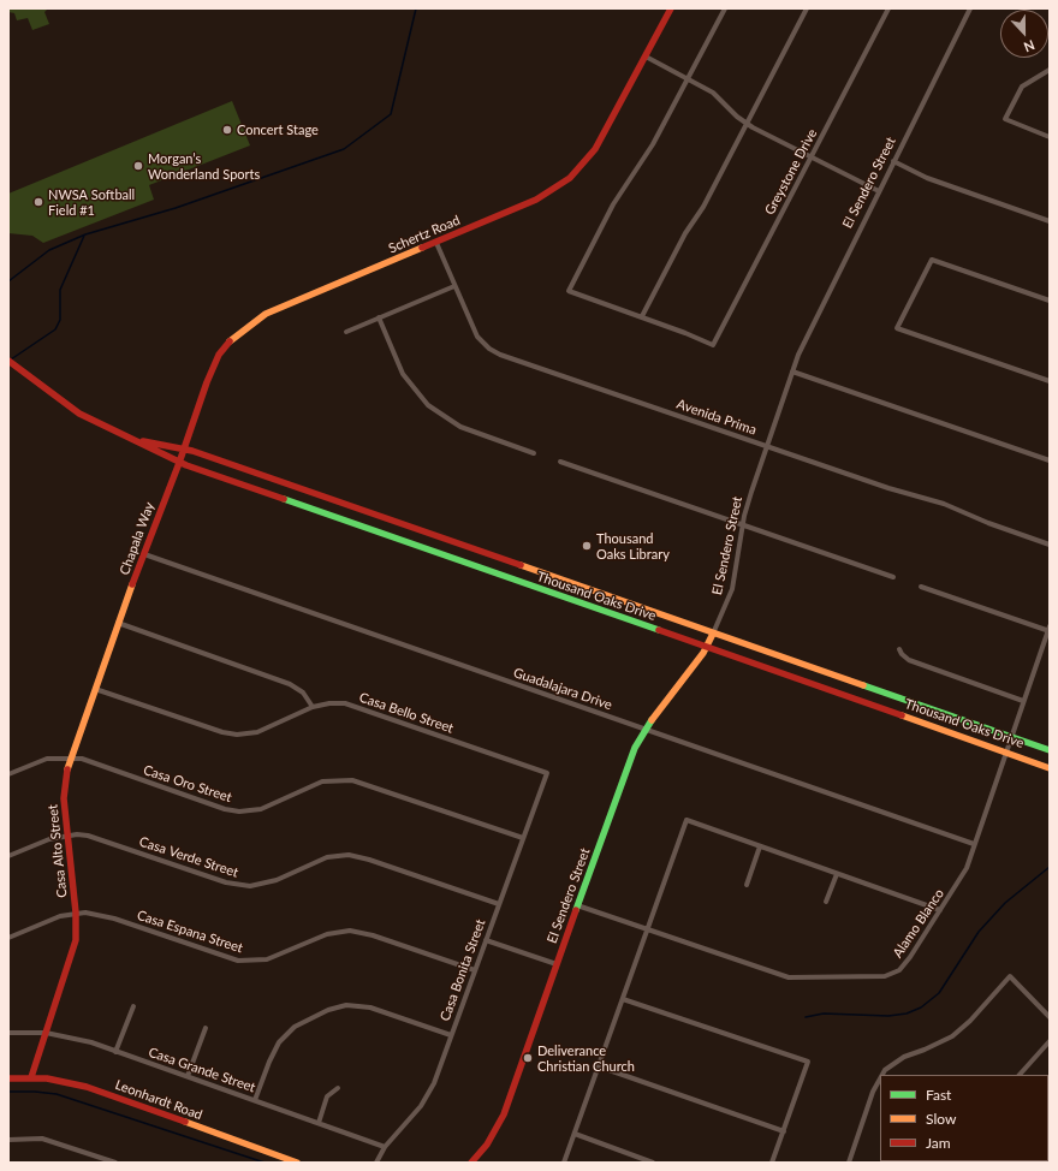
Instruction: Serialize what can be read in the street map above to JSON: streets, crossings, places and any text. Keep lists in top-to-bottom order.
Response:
{
  "streets": {
    "street": [
      "Greystone Drive",
      "El Sendero Street",
      "Schertz Road",
      "Avenida Prima",
      "Chapala Way",
      "Thousand Oaks Drive",
      "Guadalajara Drive",
      "Casa Bello Street",
      "Casa Oro Street",
      "Casa Alto Street",
      "Casa Verde Street",
      "Alamo Blanco",
      "Casa Espana Street",
      "Casa Bonita Street",
      "Casa Grande Street",
      "Leonhardt Road"
    ]
  },
  "crossings": [
    ["El Sendero Street", "Avenida Prima"],
    ["El Sendero Street", "Thousand Oaks Drive"],
    ["El Sendero Street", "Guadalajara Drive"],
    ["El Sendero Street", "Alamo Blanco"],
    ["Schertz Road", "Avenida Prima"],
    ["Schertz Road", "Chapala Way"],
    ["Schertz Road", "Thousand Oaks Drive"],
    ["Chapala Way", "Thousand Oaks Drive"],
    ["Chapala Way", "Guadalajara Drive"],
    ["Chapala Way", "Casa Alto Street"],
    ["Thousand Oaks Drive", "Alamo Blanco"],
    ["Guadalajara Drive", "Alamo Blanco"],
    ["Casa Bello Street", "Casa Alto Street"],
    ["Casa Bello Street", "Casa Bonita Street"],
    ["Casa Oro Street", "Casa Alto Street"],
    ["Casa Oro Street", "Casa Bonita Street"],
    ["Casa Alto Street", "Casa Verde Street"],
    ["Casa Alto Street", "Casa Espana Street"],
    ["Casa Alto Street", "Casa Grande Street"],
    ["Casa Alto Street", "Leonhardt Road"],
    ["Casa Verde Street", "Casa Bonita Street"],
    ["Casa Espana Street", "Casa Bonita Street"],
    ["Casa Bonita Street", "Casa Grande Street"]
  ],
  "places": [
    "Concert Stage",
    "Morgan’s Wonderland Sports",
    "NWSA Softball Field #1",
    "Thousand Oaks Library",
    "Deliverance Christian Church"
  ],
  "legend": ["Fast", "Slow", "Jam"],
  "north": "bottom"
}
